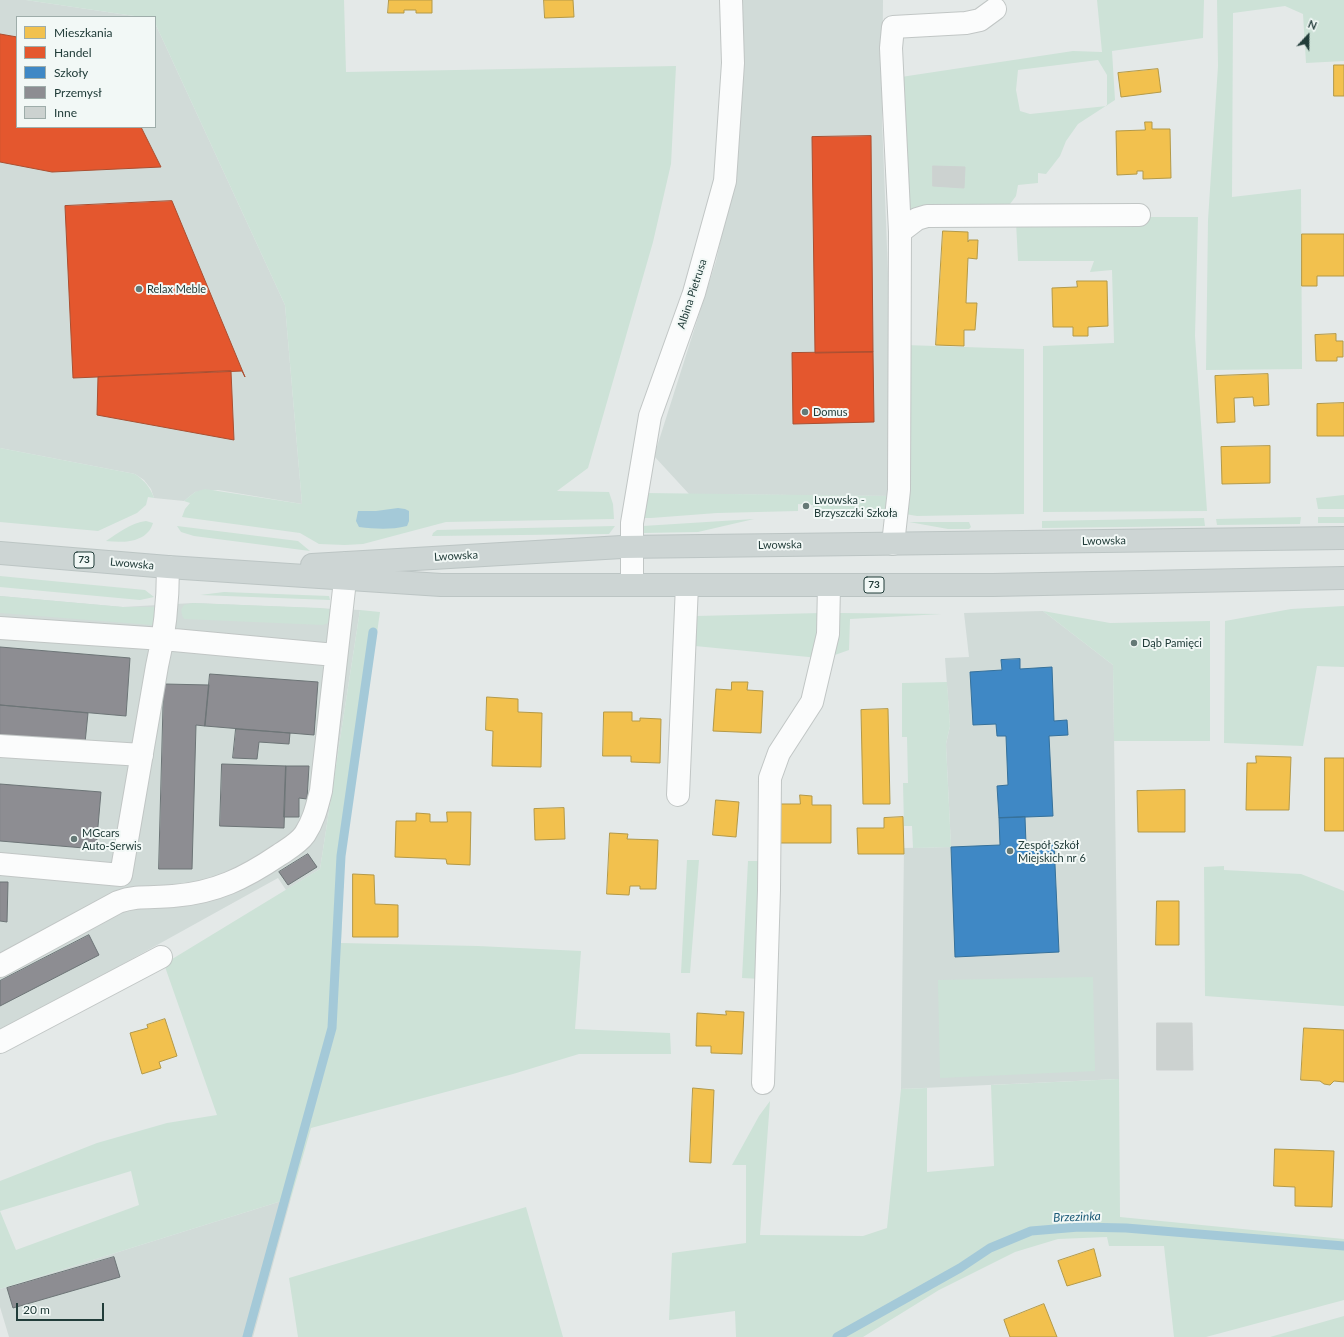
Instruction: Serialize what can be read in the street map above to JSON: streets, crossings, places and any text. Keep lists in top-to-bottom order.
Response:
{
  "streets": {
    "main road": ["Lwowska", "73"],
    "street": ["Albina Pietrusa"]
  },
  "crossings": [
    ["Albina Pietrusa", "Lwowska"]
  ],
  "water": ["Brzezinka"],
  "places": [
    "Relax Meble",
    "Domus",
    "Lwowska - Brzyszczki Szkoła",
    "Dąb Pamięci",
    "MGcars Auto-Serwis",
    "Zespół Szkół Miejskich nr 6"
  ],
  "legend": [
    "Mieszkania",
    "Handel",
    "Szkoły",
    "Przemysł",
    "Inne"
  ],
  "scale_bar": "20 m",
  "north": "top"
}
